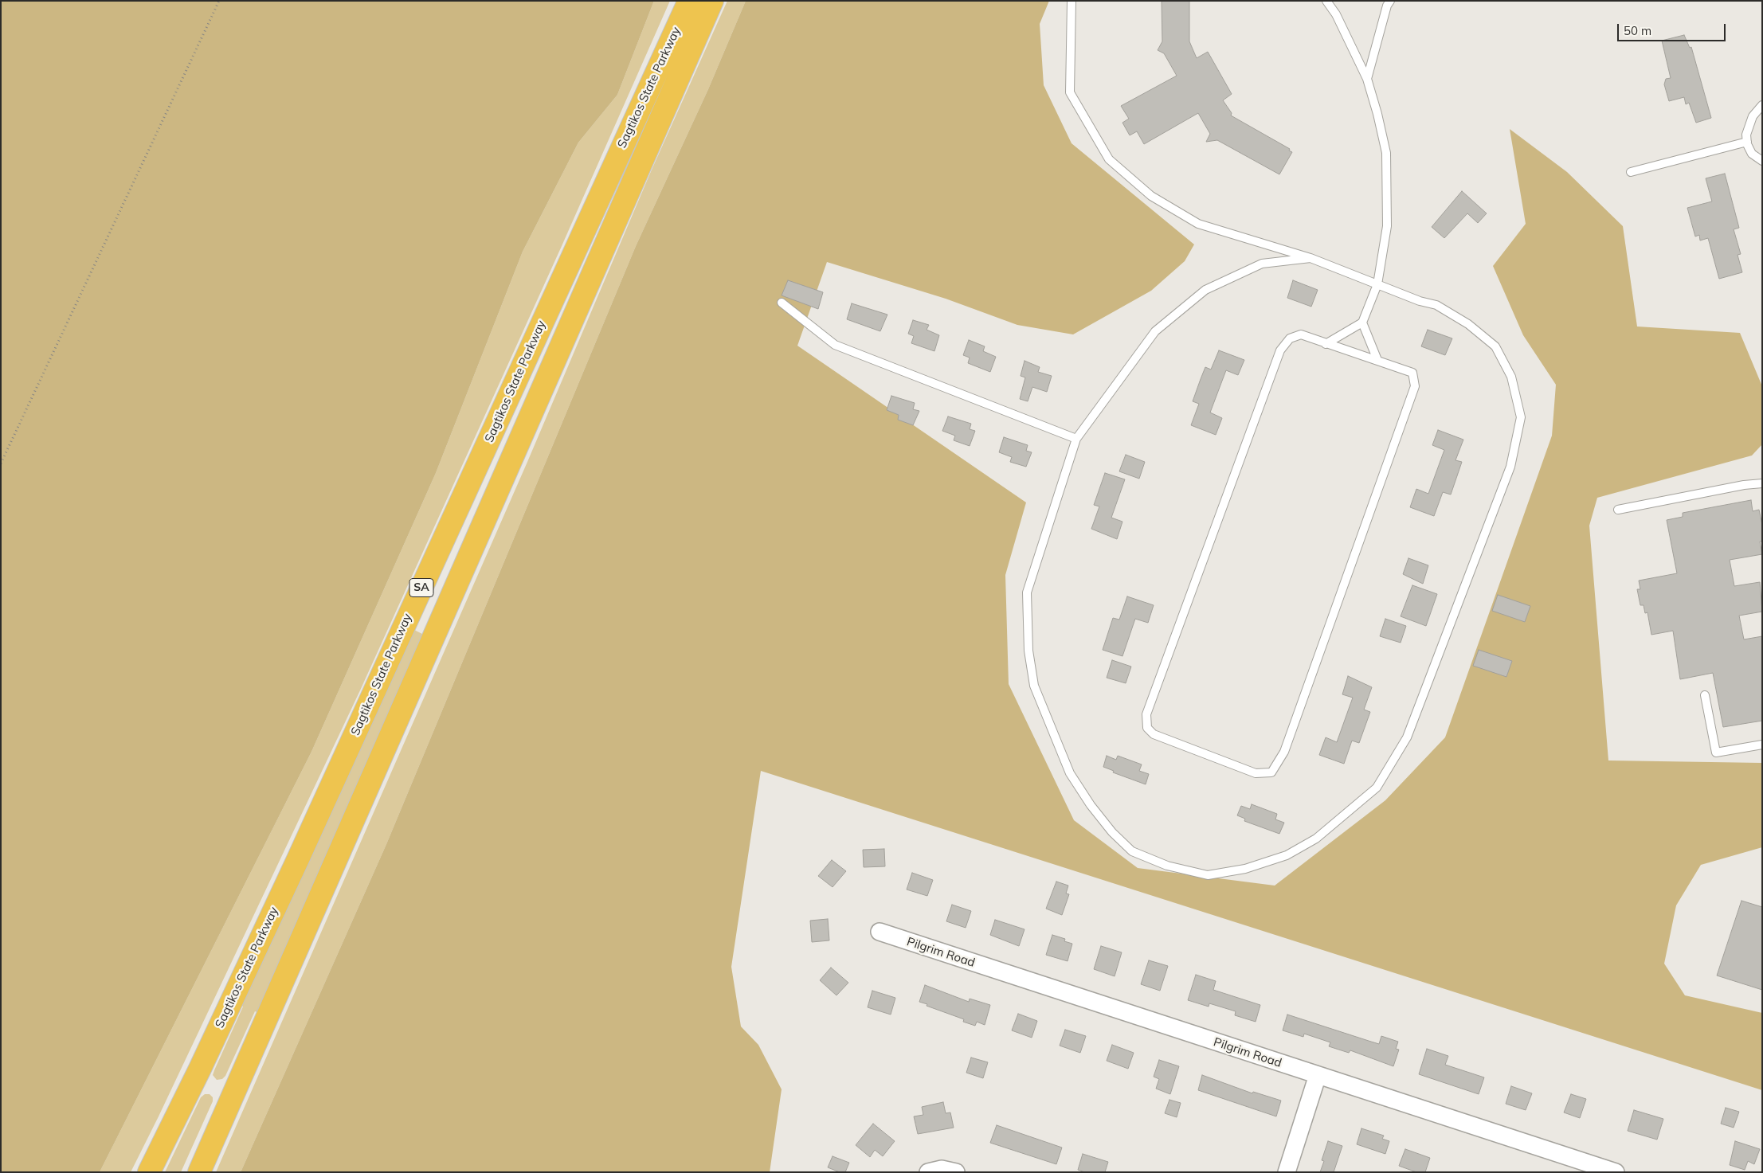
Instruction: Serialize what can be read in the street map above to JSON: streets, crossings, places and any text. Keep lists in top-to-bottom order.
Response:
{
  "streets": {
    "highway": ["Sagtikos State Parkway", "SA"],
    "street": ["Pilgrim Road"]
  },
  "scale_bar": "50 m"
}
